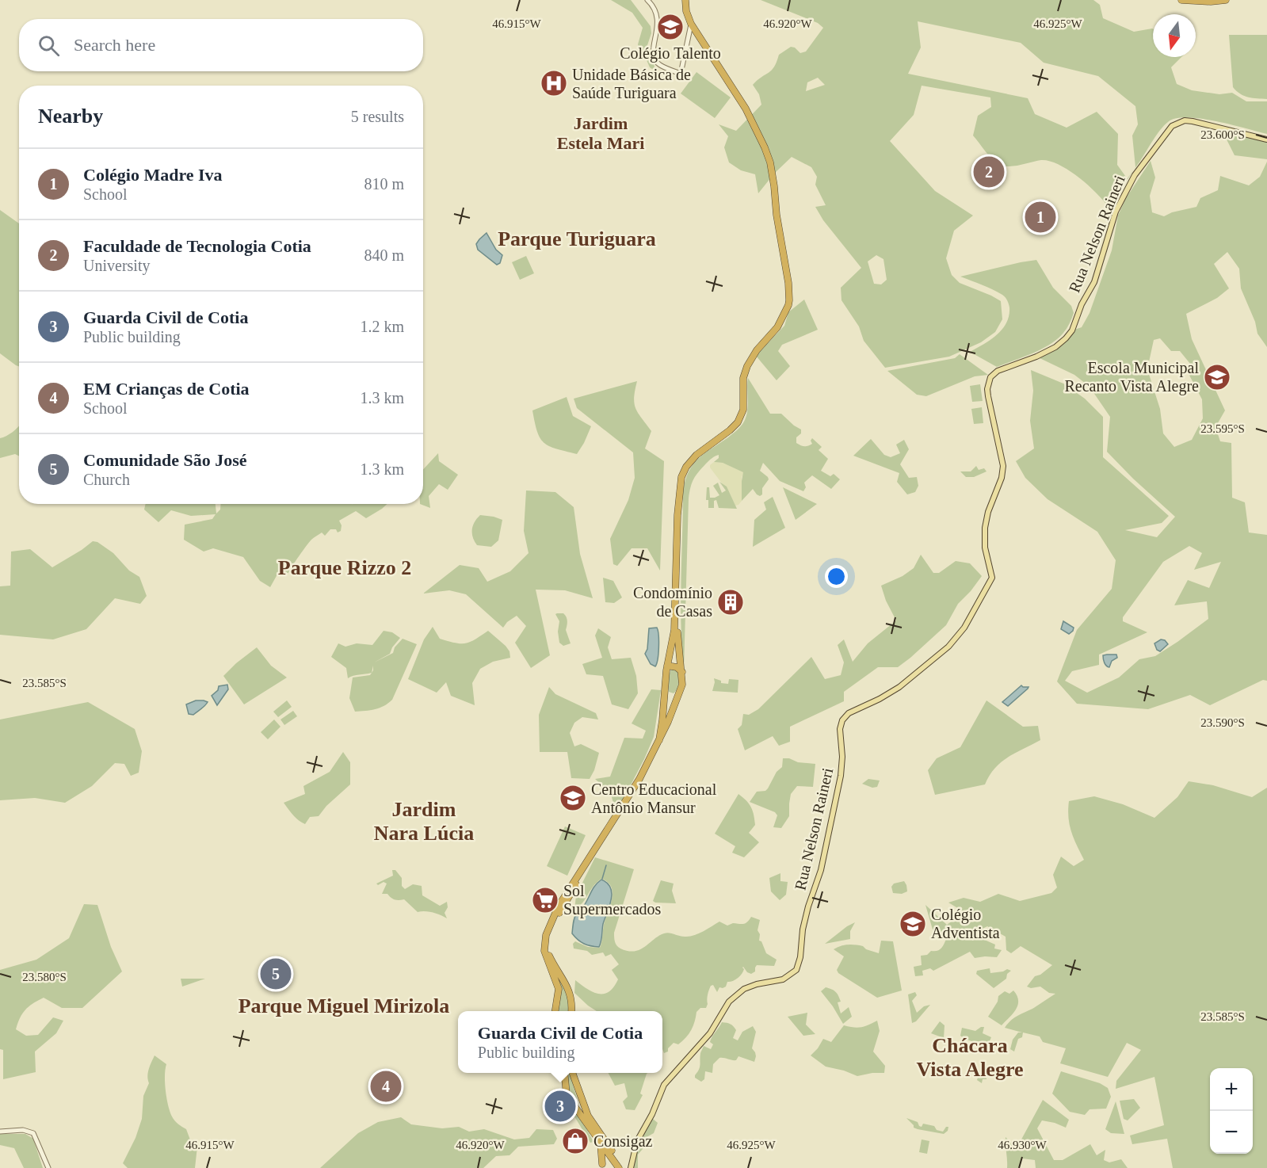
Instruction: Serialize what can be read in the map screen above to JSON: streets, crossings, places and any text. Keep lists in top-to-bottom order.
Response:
{
  "streets": {
    "main road": ["Rua Nelson Raineri"]
  },
  "districts": [
    "Jardim Estela Mari",
    "Parque Turiguara",
    "Parque Rizzo 2",
    "Jardim Nara Lúcia",
    "Parque Miguel Mirizola",
    "Chácara Vista Alegre"
  ],
  "places": {
    "school or university": [
      "Colégio Talento",
      "Escola Municipal Recanto Vista Alegre",
      "Centro Educacional Antônio Mansur",
      "Colégio Adventista"
    ],
    "hospital": ["Unidade Básica de Saúde Turiguara"],
    "building": ["Condomínio de Casas"],
    "supermarket": ["Sol Supermercados"],
    "shop": ["Consigaz"]
  },
  "north": "bottom",
  "page": {
    "search": "Search here",
    "heading": ["Nearby", "5 results"],
    "list": [
      {
        "mark": "1",
        "name": "Colégio Madre Iva",
        "note": "School",
        "value": "810 m"
      },
      {
        "mark": "2",
        "name": "Faculdade de Tecnologia Cotia",
        "note": "University",
        "value": "840 m"
      },
      {
        "mark": "3",
        "name": "Guarda Civil de Cotia",
        "note": "Public building",
        "value": "1.2 km"
      },
      {
        "mark": "4",
        "name": "EM Crianças de Cotia",
        "note": "School",
        "value": "1.3 km"
      },
      {
        "mark": "5",
        "name": "Comunidade São José",
        "note": "Church",
        "value": "1.3 km"
      }
    ],
    "pins": [
      "2",
      "1",
      "5",
      "4",
      "3"
    ],
    "popup": ["Guarda Civil de Cotia", "Public building"],
    "map_buttons": ["+", "−"]
  },
  "coordinates": [
    "46.915°W",
    "46.920°W",
    "46.925°W",
    "23.600°S",
    "23.595°S",
    "23.585°S",
    "23.590°S",
    "23.580°S",
    "46.930°W"
  ]
}
